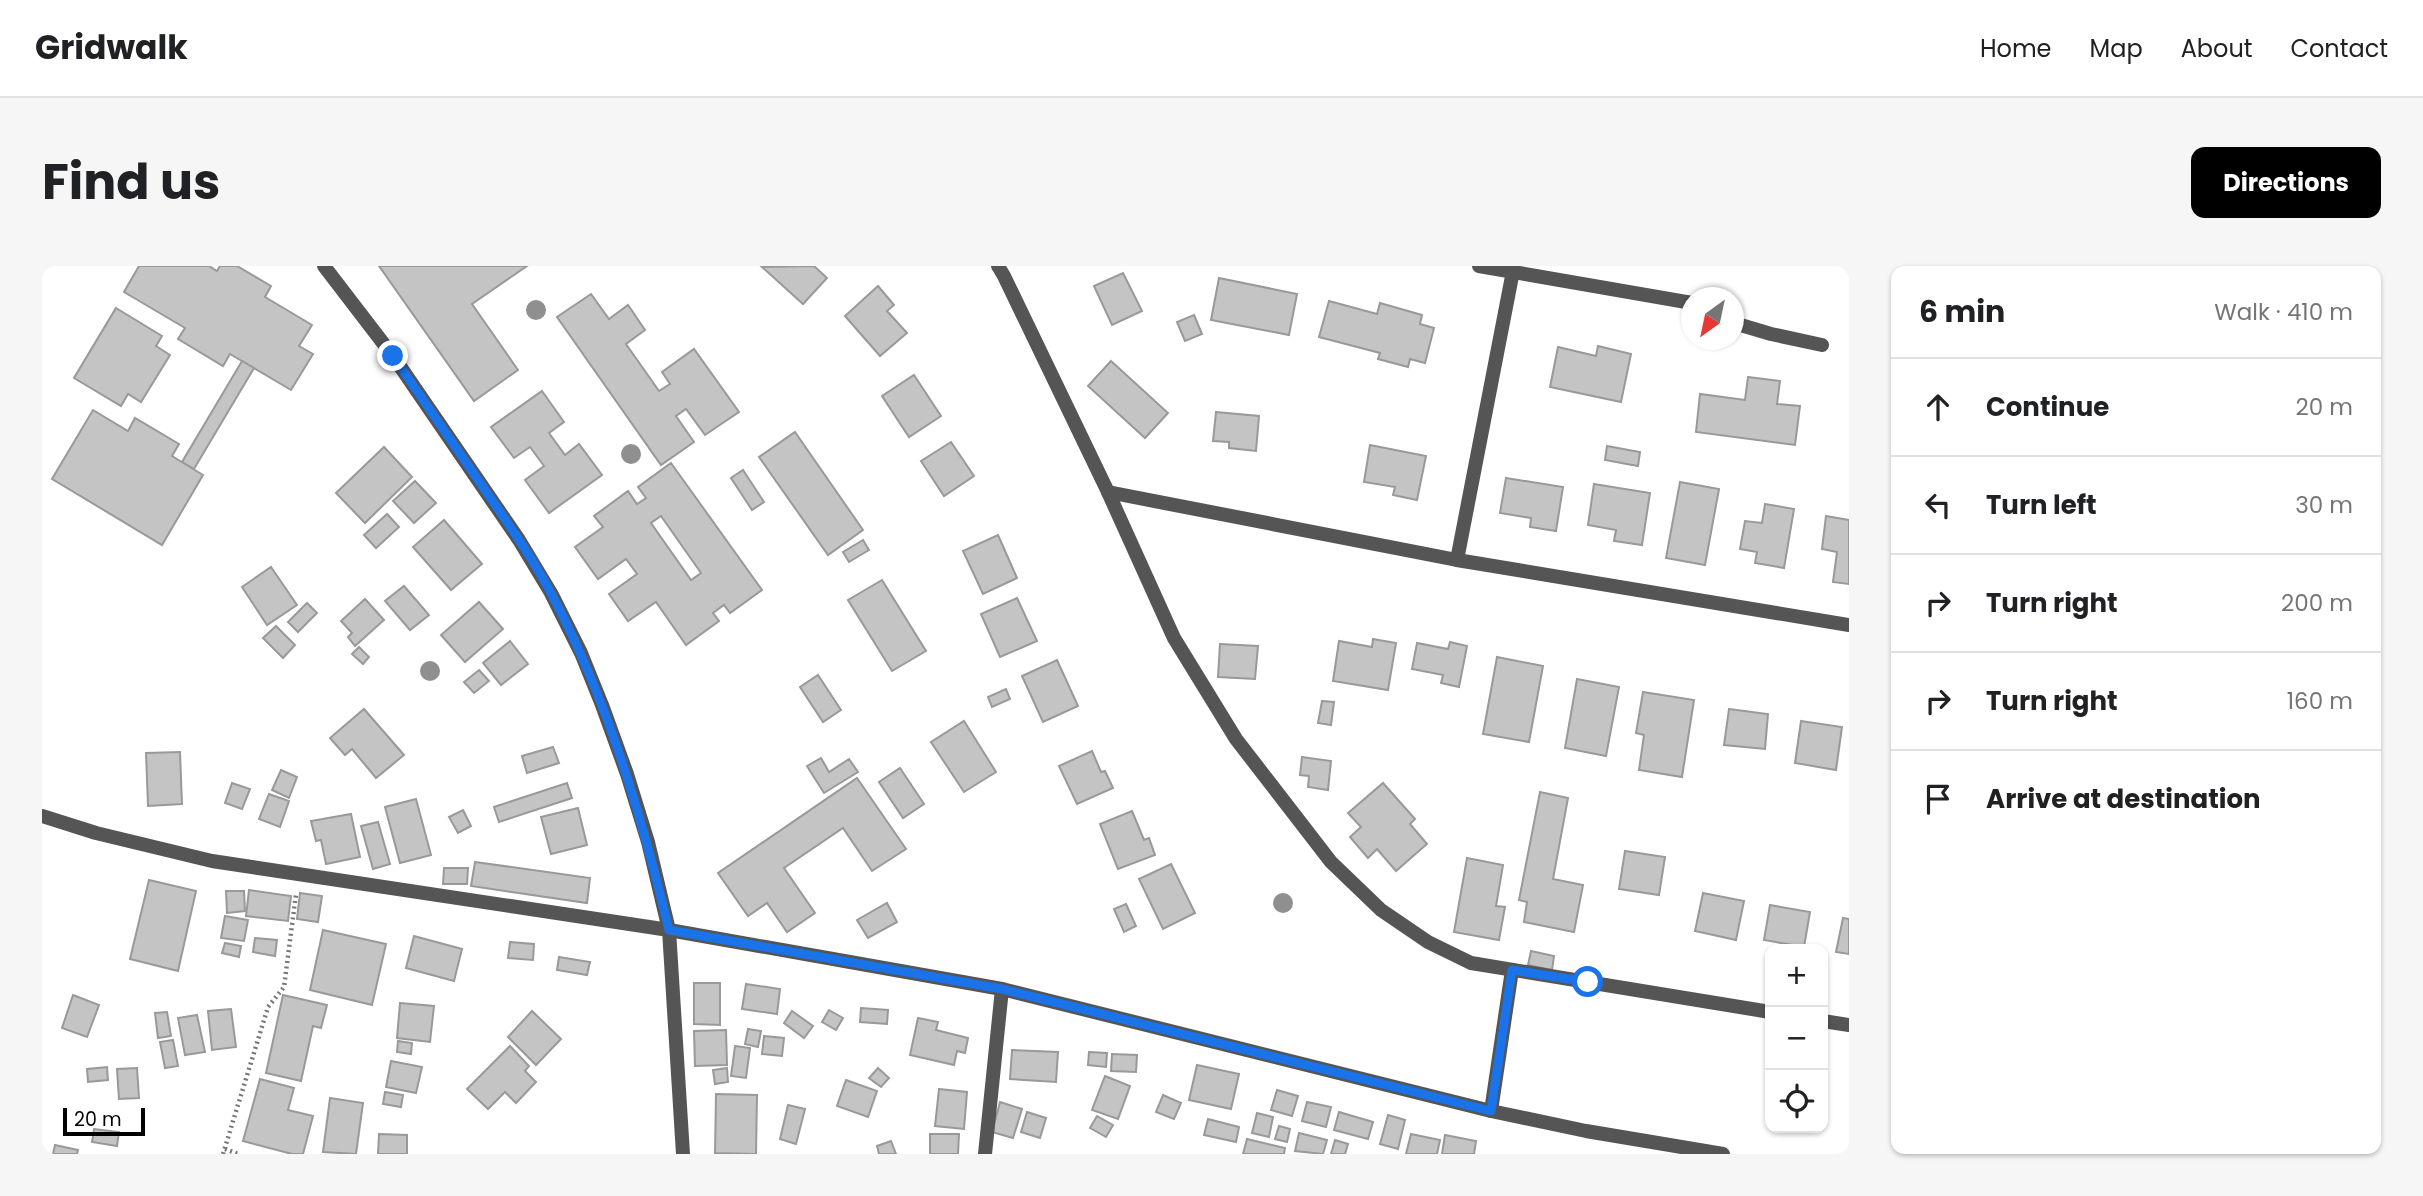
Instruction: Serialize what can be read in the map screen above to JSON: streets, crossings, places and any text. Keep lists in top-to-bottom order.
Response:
{
  "scale_bar": "20 m",
  "north": "bottom left",
  "page": {
    "header": "Gridwalk",
    "nav": [
      "Home",
      "Map",
      "About",
      "Contact"
    ],
    "title": "Find us",
    "buttons": "Directions",
    "heading": ["6 min", "Walk · 410 m"],
    "list": [
      ["Continue", "20 m"],
      ["Turn left", "30 m"],
      ["Turn right", "200 m"],
      ["Turn right", "160 m"],
      "Arrive at destination"
    ],
    "map_buttons": ["+", "−"],
    "scale": "20 m"
  }
}
